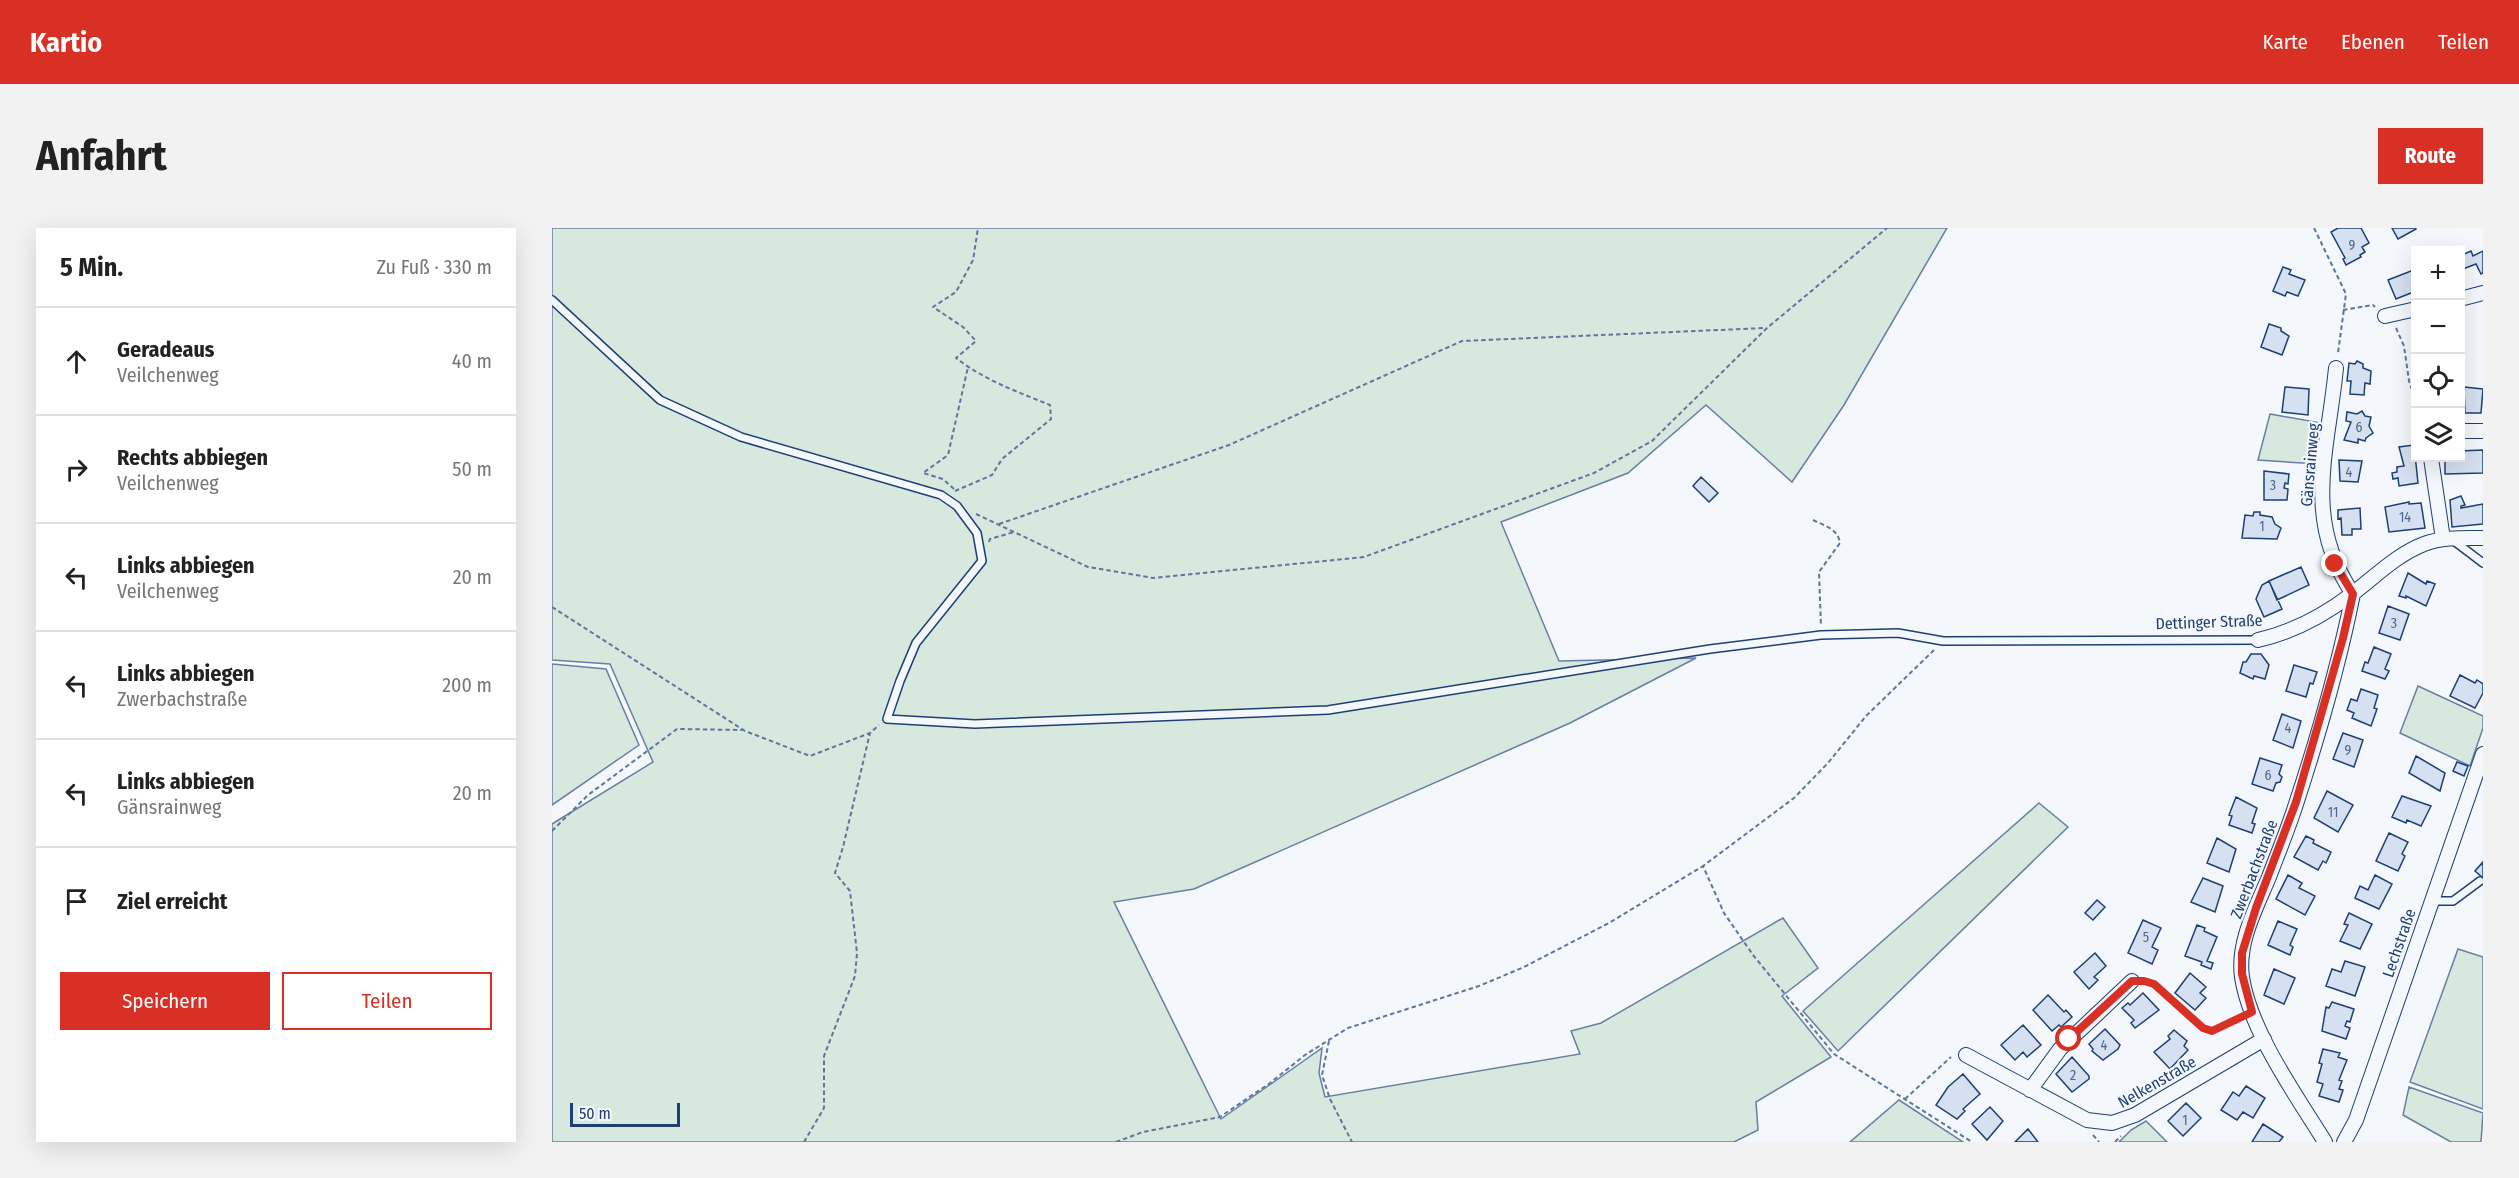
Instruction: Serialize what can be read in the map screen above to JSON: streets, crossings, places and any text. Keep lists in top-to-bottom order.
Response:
{
  "streets": {
    "street": [
      "Gänsrainweg",
      "Dettinger Straße",
      "Zwerbachstraße",
      "Lechstraße",
      "Nelkenstraße"
    ]
  },
  "crossings": [
    ["Gänsrainweg", "Dettinger Straße"],
    ["Gänsrainweg", "Zwerbachstraße"],
    ["Dettinger Straße", "Zwerbachstraße"],
    ["Zwerbachstraße", "Nelkenstraße"]
  ],
  "house_numbers": [
    "9",
    "6",
    "4",
    "3",
    "14",
    "1",
    "3",
    "4",
    "9",
    "6",
    "11",
    "5",
    "4",
    "2",
    "1"
  ],
  "scale_bar": "50 m",
  "page": {
    "header": "Kartio",
    "nav": ["Karte", "Ebenen", "Teilen"],
    "buttons": [
      "Route",
      ["Speichern", "Teilen"]
    ],
    "title": "Anfahrt",
    "heading": ["5 Min.", "Zu Fuß · 330 m"],
    "map_buttons": ["+", "−"],
    "list": [
      ["Geradeaus", "Veilchenweg", "40 m"],
      ["Rechts abbiegen", "Veilchenweg", "50 m"],
      ["Links abbiegen", "Veilchenweg", "20 m"],
      ["Links abbiegen", "Zwerbachstraße", "200 m"],
      ["Links abbiegen", "Gänsrainweg", "20 m"],
      "Ziel erreicht"
    ],
    "scale": "50 m"
  }
}
